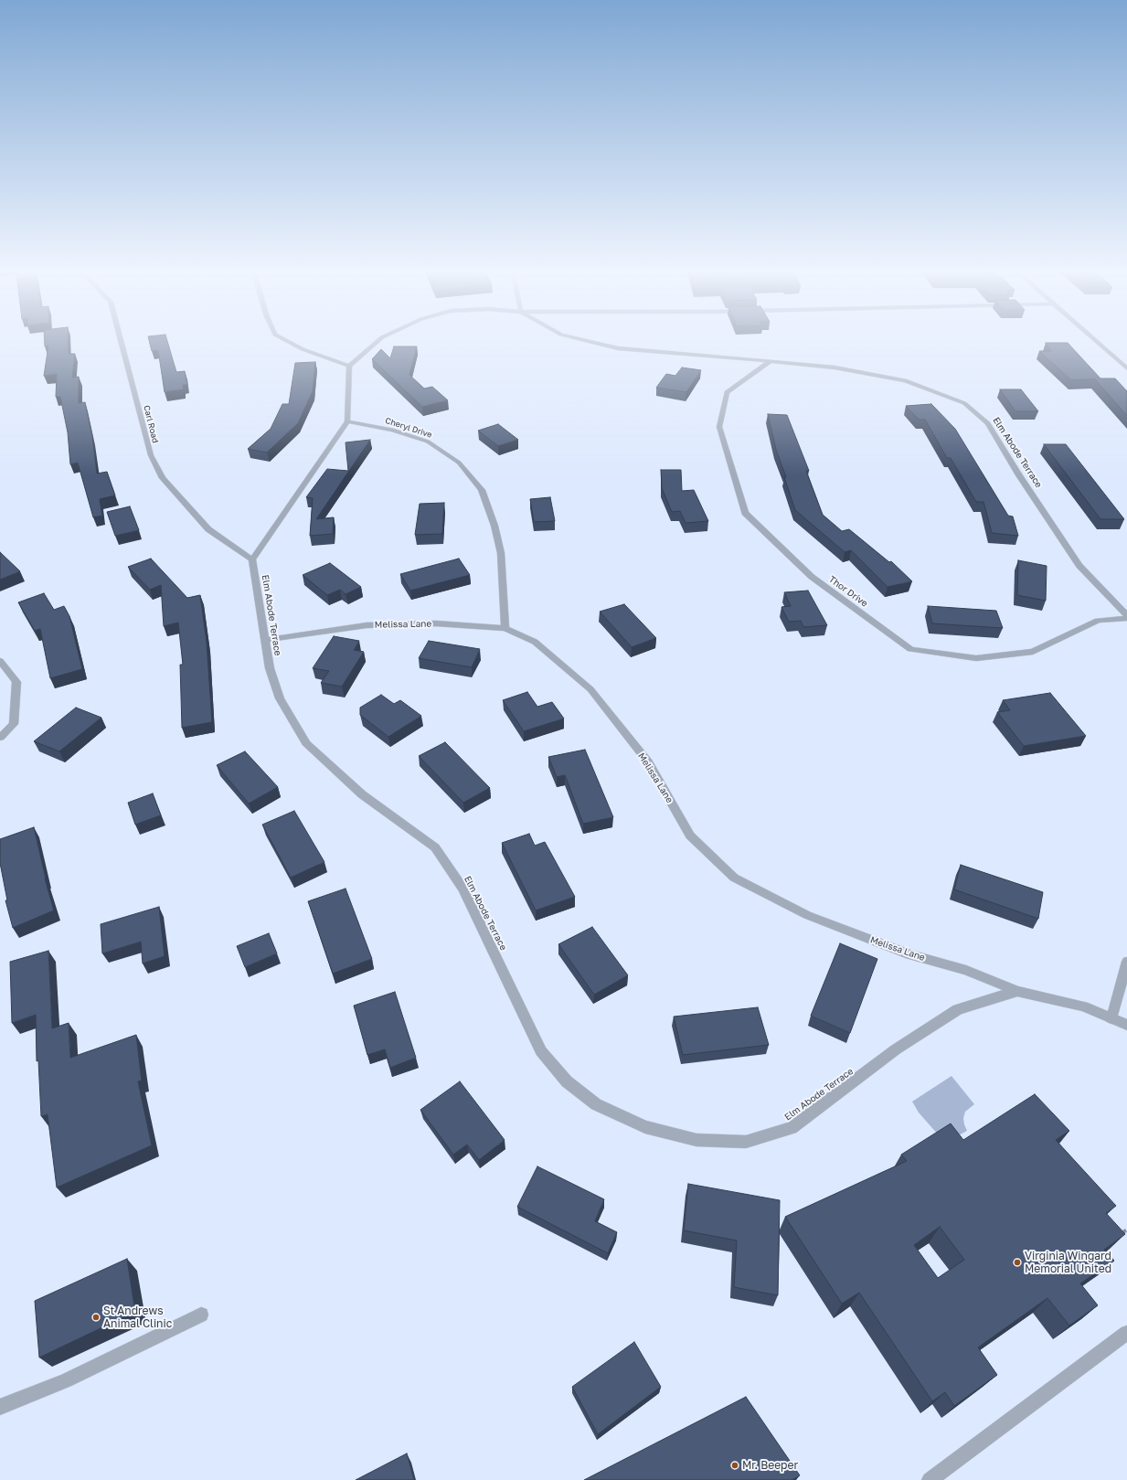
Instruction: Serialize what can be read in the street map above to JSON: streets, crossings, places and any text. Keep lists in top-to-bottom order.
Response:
{
  "streets": {
    "street": [
      "Carl Road",
      "Cheryl Drive",
      "Elm Abode Terrace",
      "Thor Drive",
      "Melissa Lane"
    ]
  },
  "crossings": [
    ["Carl Road", "Elm Abode Terrace"],
    ["Cheryl Drive", "Melissa Lane"],
    ["Elm Abode Terrace", "Thor Drive"],
    ["Elm Abode Terrace", "Melissa Lane"]
  ],
  "places": ["Virginia Wingard Memorial United", "St Andrews Animal Clinic", "Mr. Beeper"]
}
